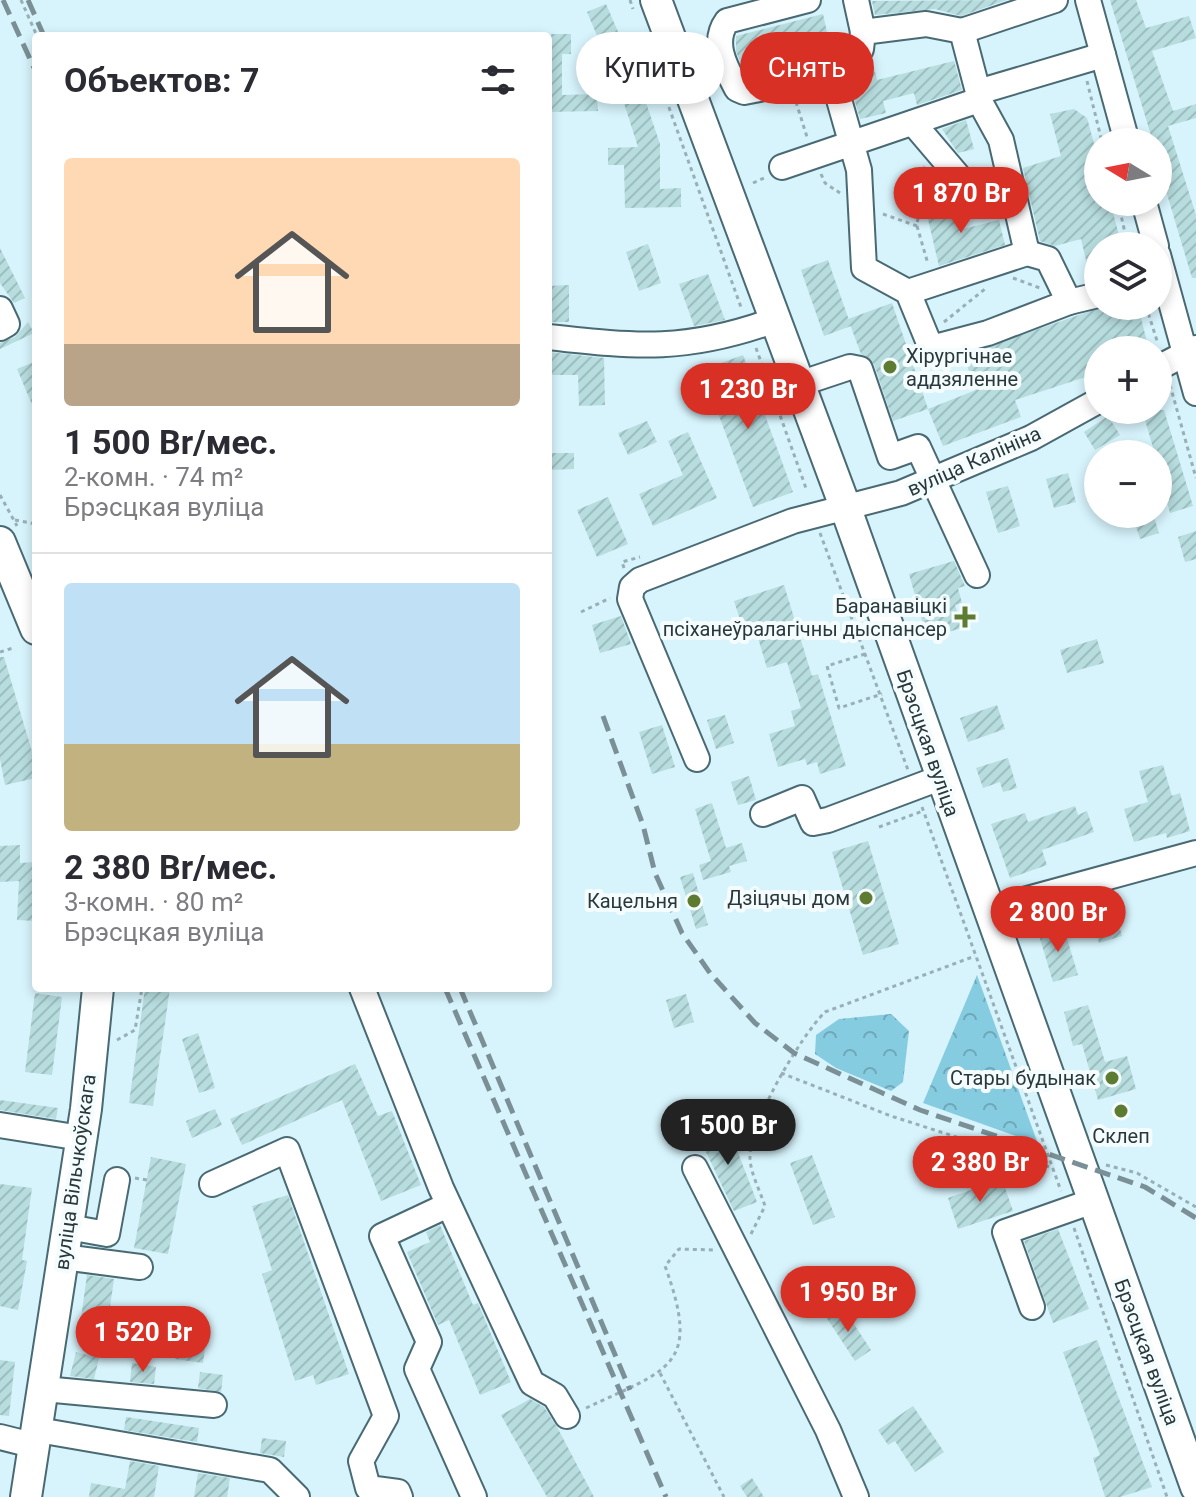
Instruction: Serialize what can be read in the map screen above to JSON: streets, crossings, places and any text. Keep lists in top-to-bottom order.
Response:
{
  "streets": {
    "main road": ["Брэсцкая вуліца", "вуліца Вільчкоўскага"],
    "street": ["вуліца Калініна"]
  },
  "crossings": [
    ["вуліца Калініна", "Брэсцкая вуліца"]
  ],
  "places": {
    "other": [
      "Хірургічнае аддзяленне",
      "Дзіцячы дом",
      "Кацельня",
      "Стары будынак",
      "Склеп"
    ],
    "health": ["Баранавіцкі псіханеўралагічны дыспансер"]
  },
  "north": "left",
  "page": {
    "chip": ["Купить", "Снять"],
    "heading": "Объектов: 7",
    "map_buttons": ["+", "−"],
    "list": [
      {
        "name": "1 500 Br/мес.",
        "note": "2-комн. · 74 m² · Брэсцкая вуліца"
      },
      {
        "name": "2 380 Br/мес.",
        "note": "3-комн. · 80 m² · Брэсцкая вуліца"
      }
    ],
    "price": [
      "1 870 Br",
      "1 230 Br",
      "2 800 Br",
      "1 500 Br",
      "2 380 Br",
      "1 950 Br",
      "1 520 Br"
    ]
  }
}
